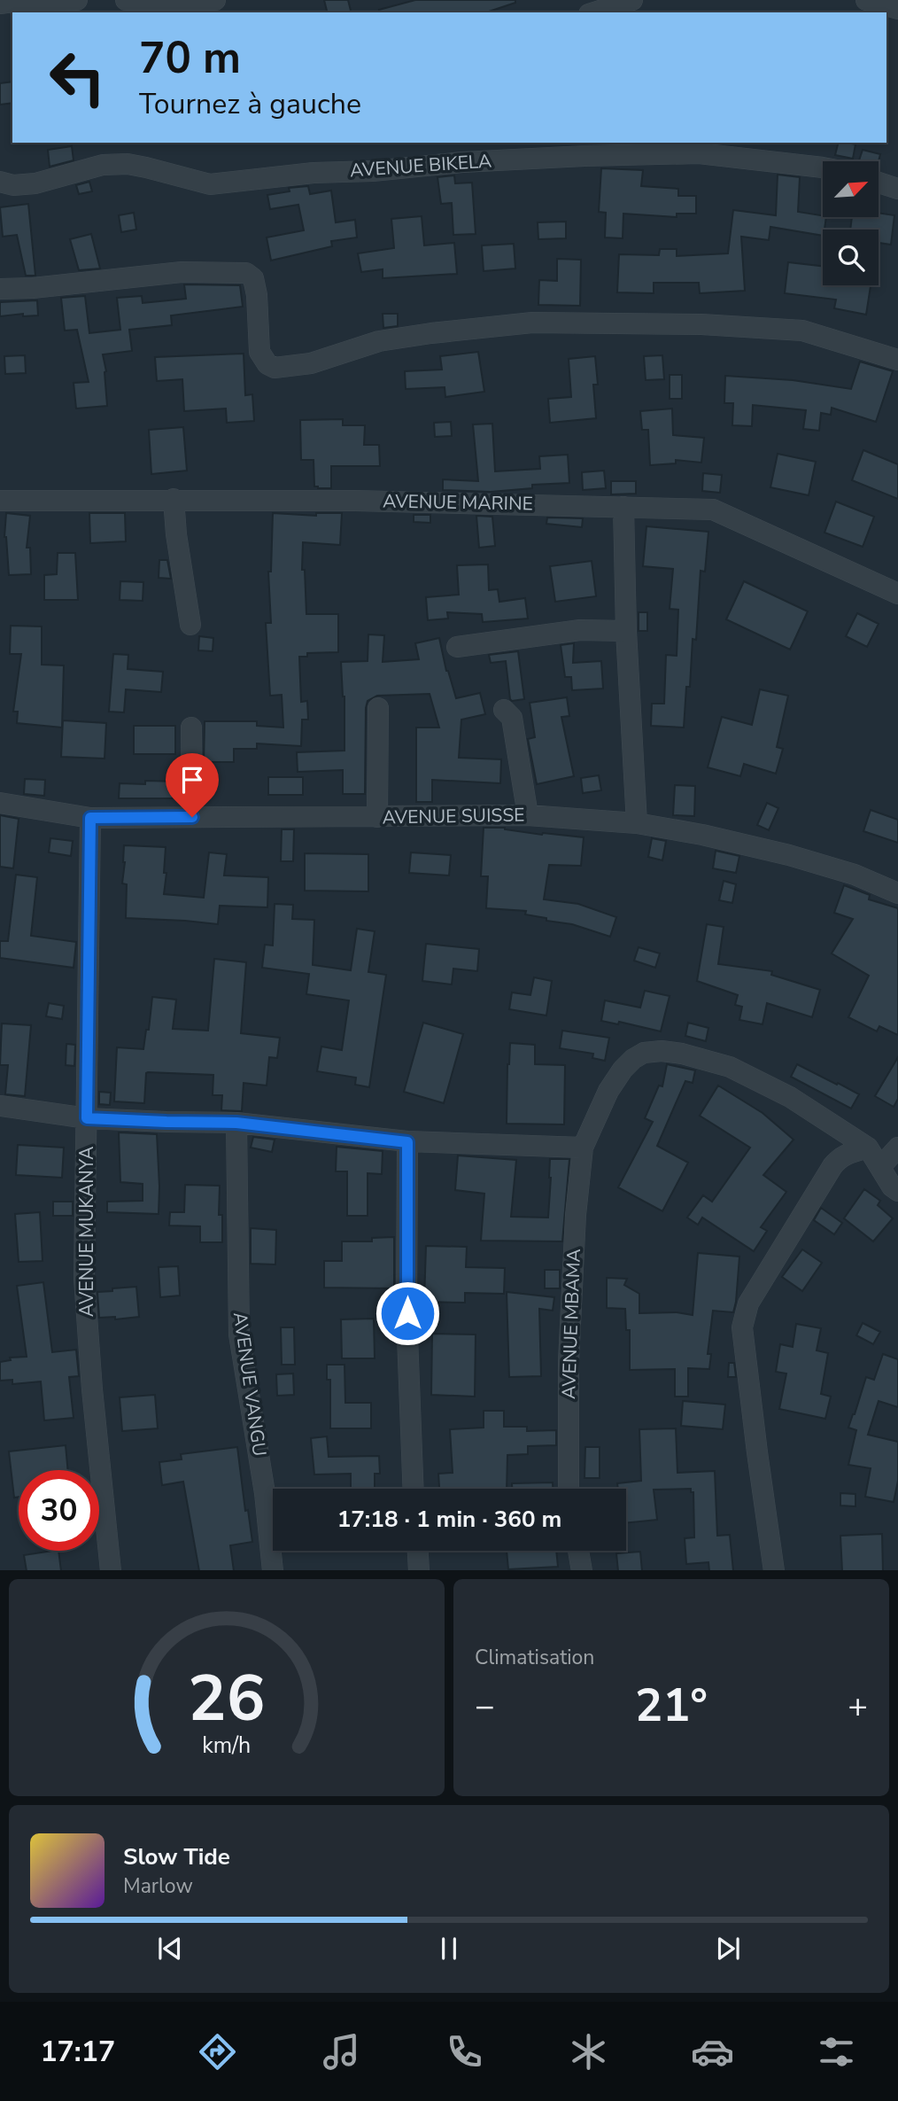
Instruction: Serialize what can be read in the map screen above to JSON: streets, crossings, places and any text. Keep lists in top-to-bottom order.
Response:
{
  "streets": {
    "street": [
      "AVENUE BIKELA",
      "AVENUE MARINE",
      "AVENUE SUISSE",
      "AVENUE MUKANYA",
      "AVENUE MBAMA",
      "AVENUE VANGU"
    ]
  },
  "crossings": [
    ["AVENUE SUISSE", "AVENUE MUKANYA"]
  ],
  "north": "top right",
  "page": {
    "turn": ["70 m", "Tournez à gauche"],
    "limit": "30",
    "trip": "17:18 · 1 min · 360 m",
    "tile": "Climatisation",
    "heat": ["−", "21°", "+"],
    "song": ["Slow Tide", "Marlow"],
    "tabs": "17:17",
    "gauge": ["26", "km/h"]
  }
}
